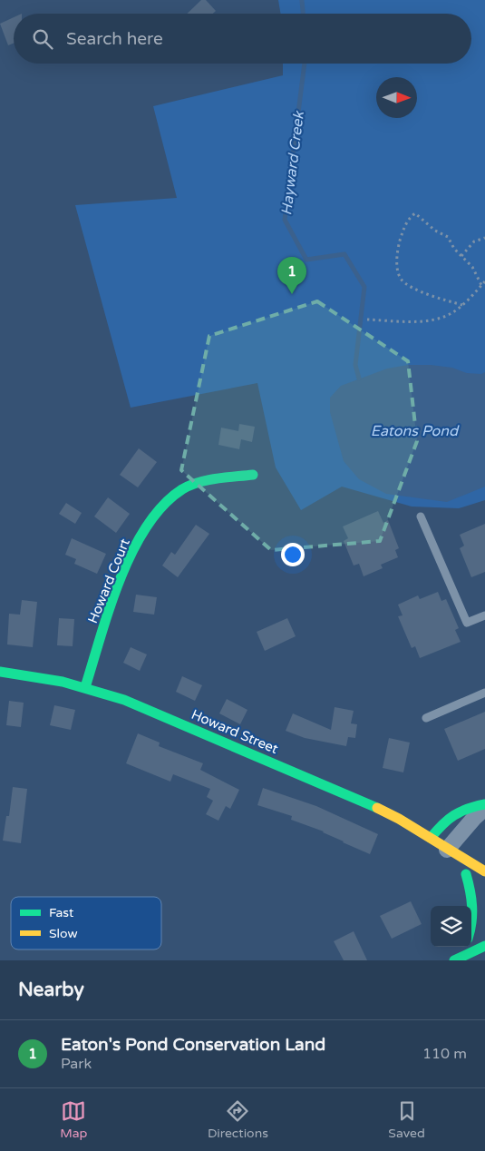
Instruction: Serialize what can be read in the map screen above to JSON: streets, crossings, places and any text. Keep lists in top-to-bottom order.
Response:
{
  "streets": {
    "street": ["Howard Court", "Howard Street"]
  },
  "crossings": [
    ["Howard Court", "Howard Street"]
  ],
  "water": ["Hayward Creek", "Eatons Pond"],
  "legend": ["Fast", "Slow"],
  "north": "right",
  "page": {
    "search": "Search here",
    "pins": "1",
    "heading": "Nearby",
    "list": [
      {
        "mark": "1",
        "name": "Eaton's Pond Conservation Land",
        "note": "Park",
        "value": "110 m"
      }
    ],
    "nav": ["Map", "Directions", "Saved"]
  }
}
